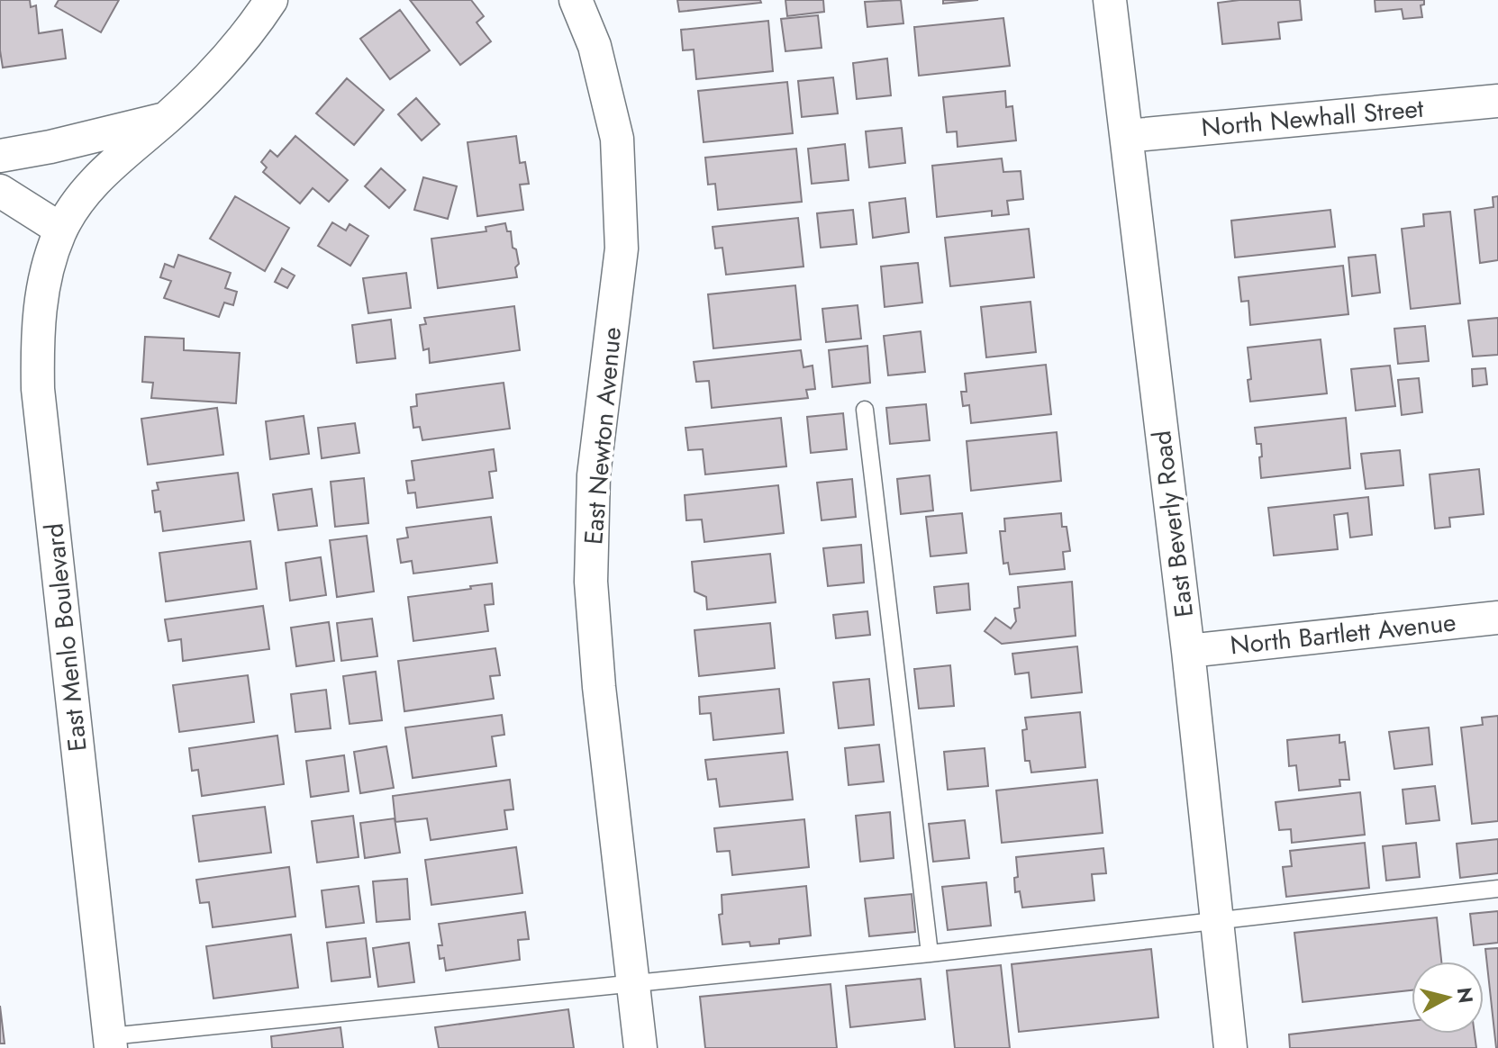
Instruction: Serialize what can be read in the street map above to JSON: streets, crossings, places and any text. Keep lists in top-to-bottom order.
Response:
{
  "streets": {
    "street": [
      "North Newhall Street",
      "East Newton Avenue",
      "East Beverly Road",
      "North Bartlett Avenue",
      "East Menlo Boulevard"
    ]
  },
  "crossings": [
    ["North Newhall Street", "East Beverly Road"],
    ["East Beverly Road", "North Bartlett Avenue"]
  ],
  "north": "right"
}
